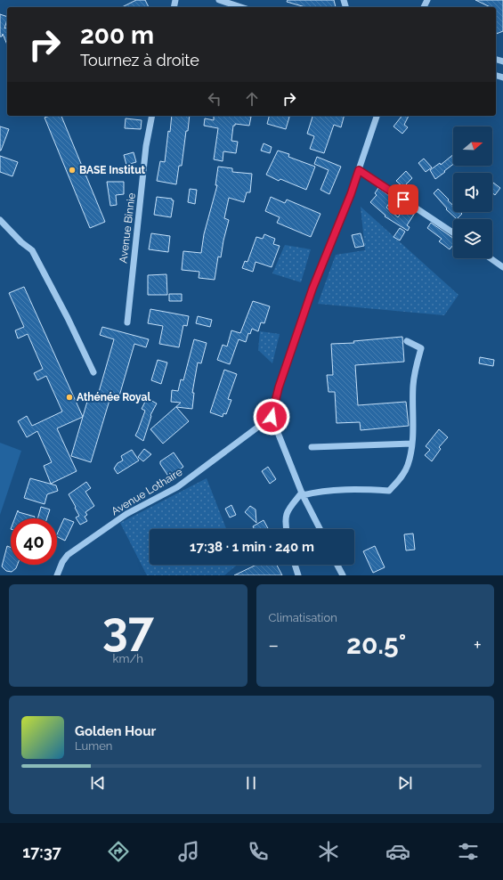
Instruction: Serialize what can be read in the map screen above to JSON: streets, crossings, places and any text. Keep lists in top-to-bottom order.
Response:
{
  "streets": {
    "street": ["Avenue Binnie", "Avenue Lothaire"]
  },
  "places": ["BASE Institut", "Athénée Royal"],
  "north": "right",
  "page": {
    "turn": ["200 m", "Tournez à droite"],
    "limit": "40",
    "trip": "17:38 · 1 min · 240 m",
    "tile": [
      ["37", "km/h"],
      "Climatisation"
    ],
    "heat": ["−", "20.5°", "+"],
    "song": ["Golden Hour", "Lumen"],
    "tabs": "17:37"
  }
}
